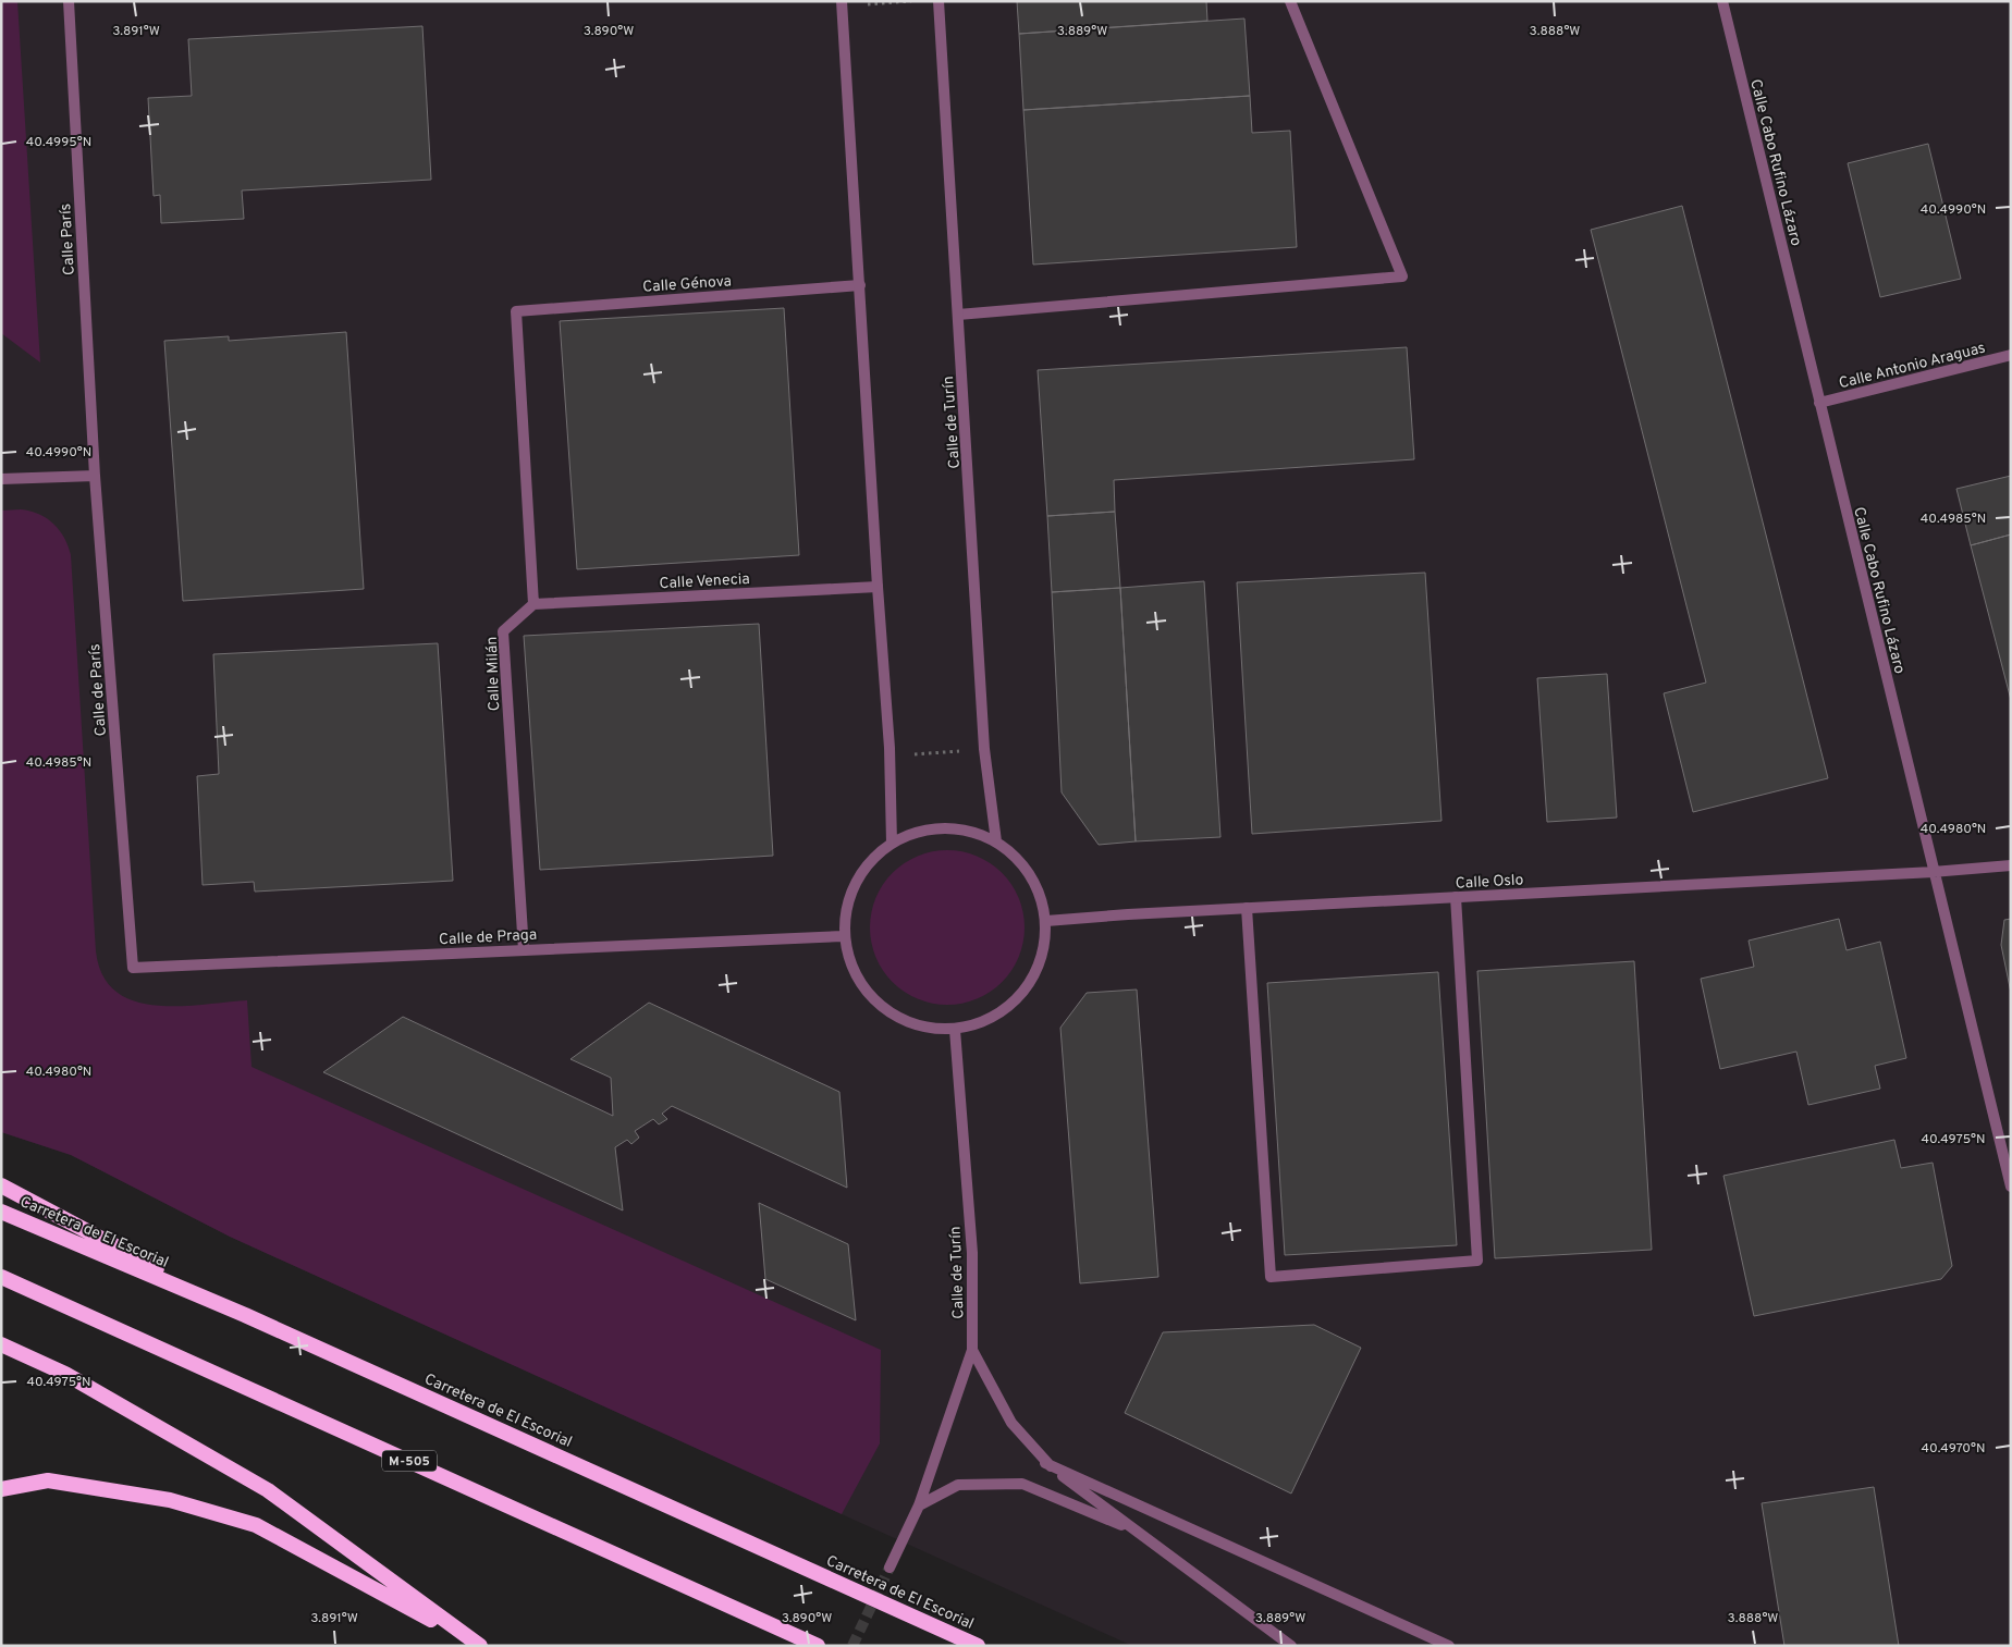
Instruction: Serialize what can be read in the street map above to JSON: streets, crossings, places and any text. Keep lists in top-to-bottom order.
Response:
{
  "streets": {
    "highway": ["Carretera de El Escorial", "M-505"],
    "street": [
      "Calle Cabo Rufino Lázaro",
      "Calle París",
      "Calle Génova",
      "Calle Antonio Araguas",
      "Calle de Turín",
      "Calle Venecia",
      "Calle Milán",
      "Calle de París",
      "Calle Oslo",
      "Calle de Praga"
    ]
  },
  "crossings": [
    ["Calle Cabo Rufino Lázaro", "Calle Antonio Araguas"],
    ["Calle Cabo Rufino Lázaro", "Calle Oslo"],
    ["Calle París", "Calle de París"],
    ["Calle Génova", "Calle Venecia"],
    ["Calle Génova", "Calle Milán"],
    ["Calle Venecia", "Calle Milán"],
    ["Calle Milán", "Calle de Praga"],
    ["Calle de París", "Calle de Praga"]
  ],
  "coordinates": [
    "3.891°W",
    "3.890°W",
    "3.889°W",
    "3.888°W",
    "40.4995°N",
    "40.4990°N",
    "40.4985°N",
    "40.4980°N",
    "40.4975°N",
    "40.4970°N"
  ]
}
